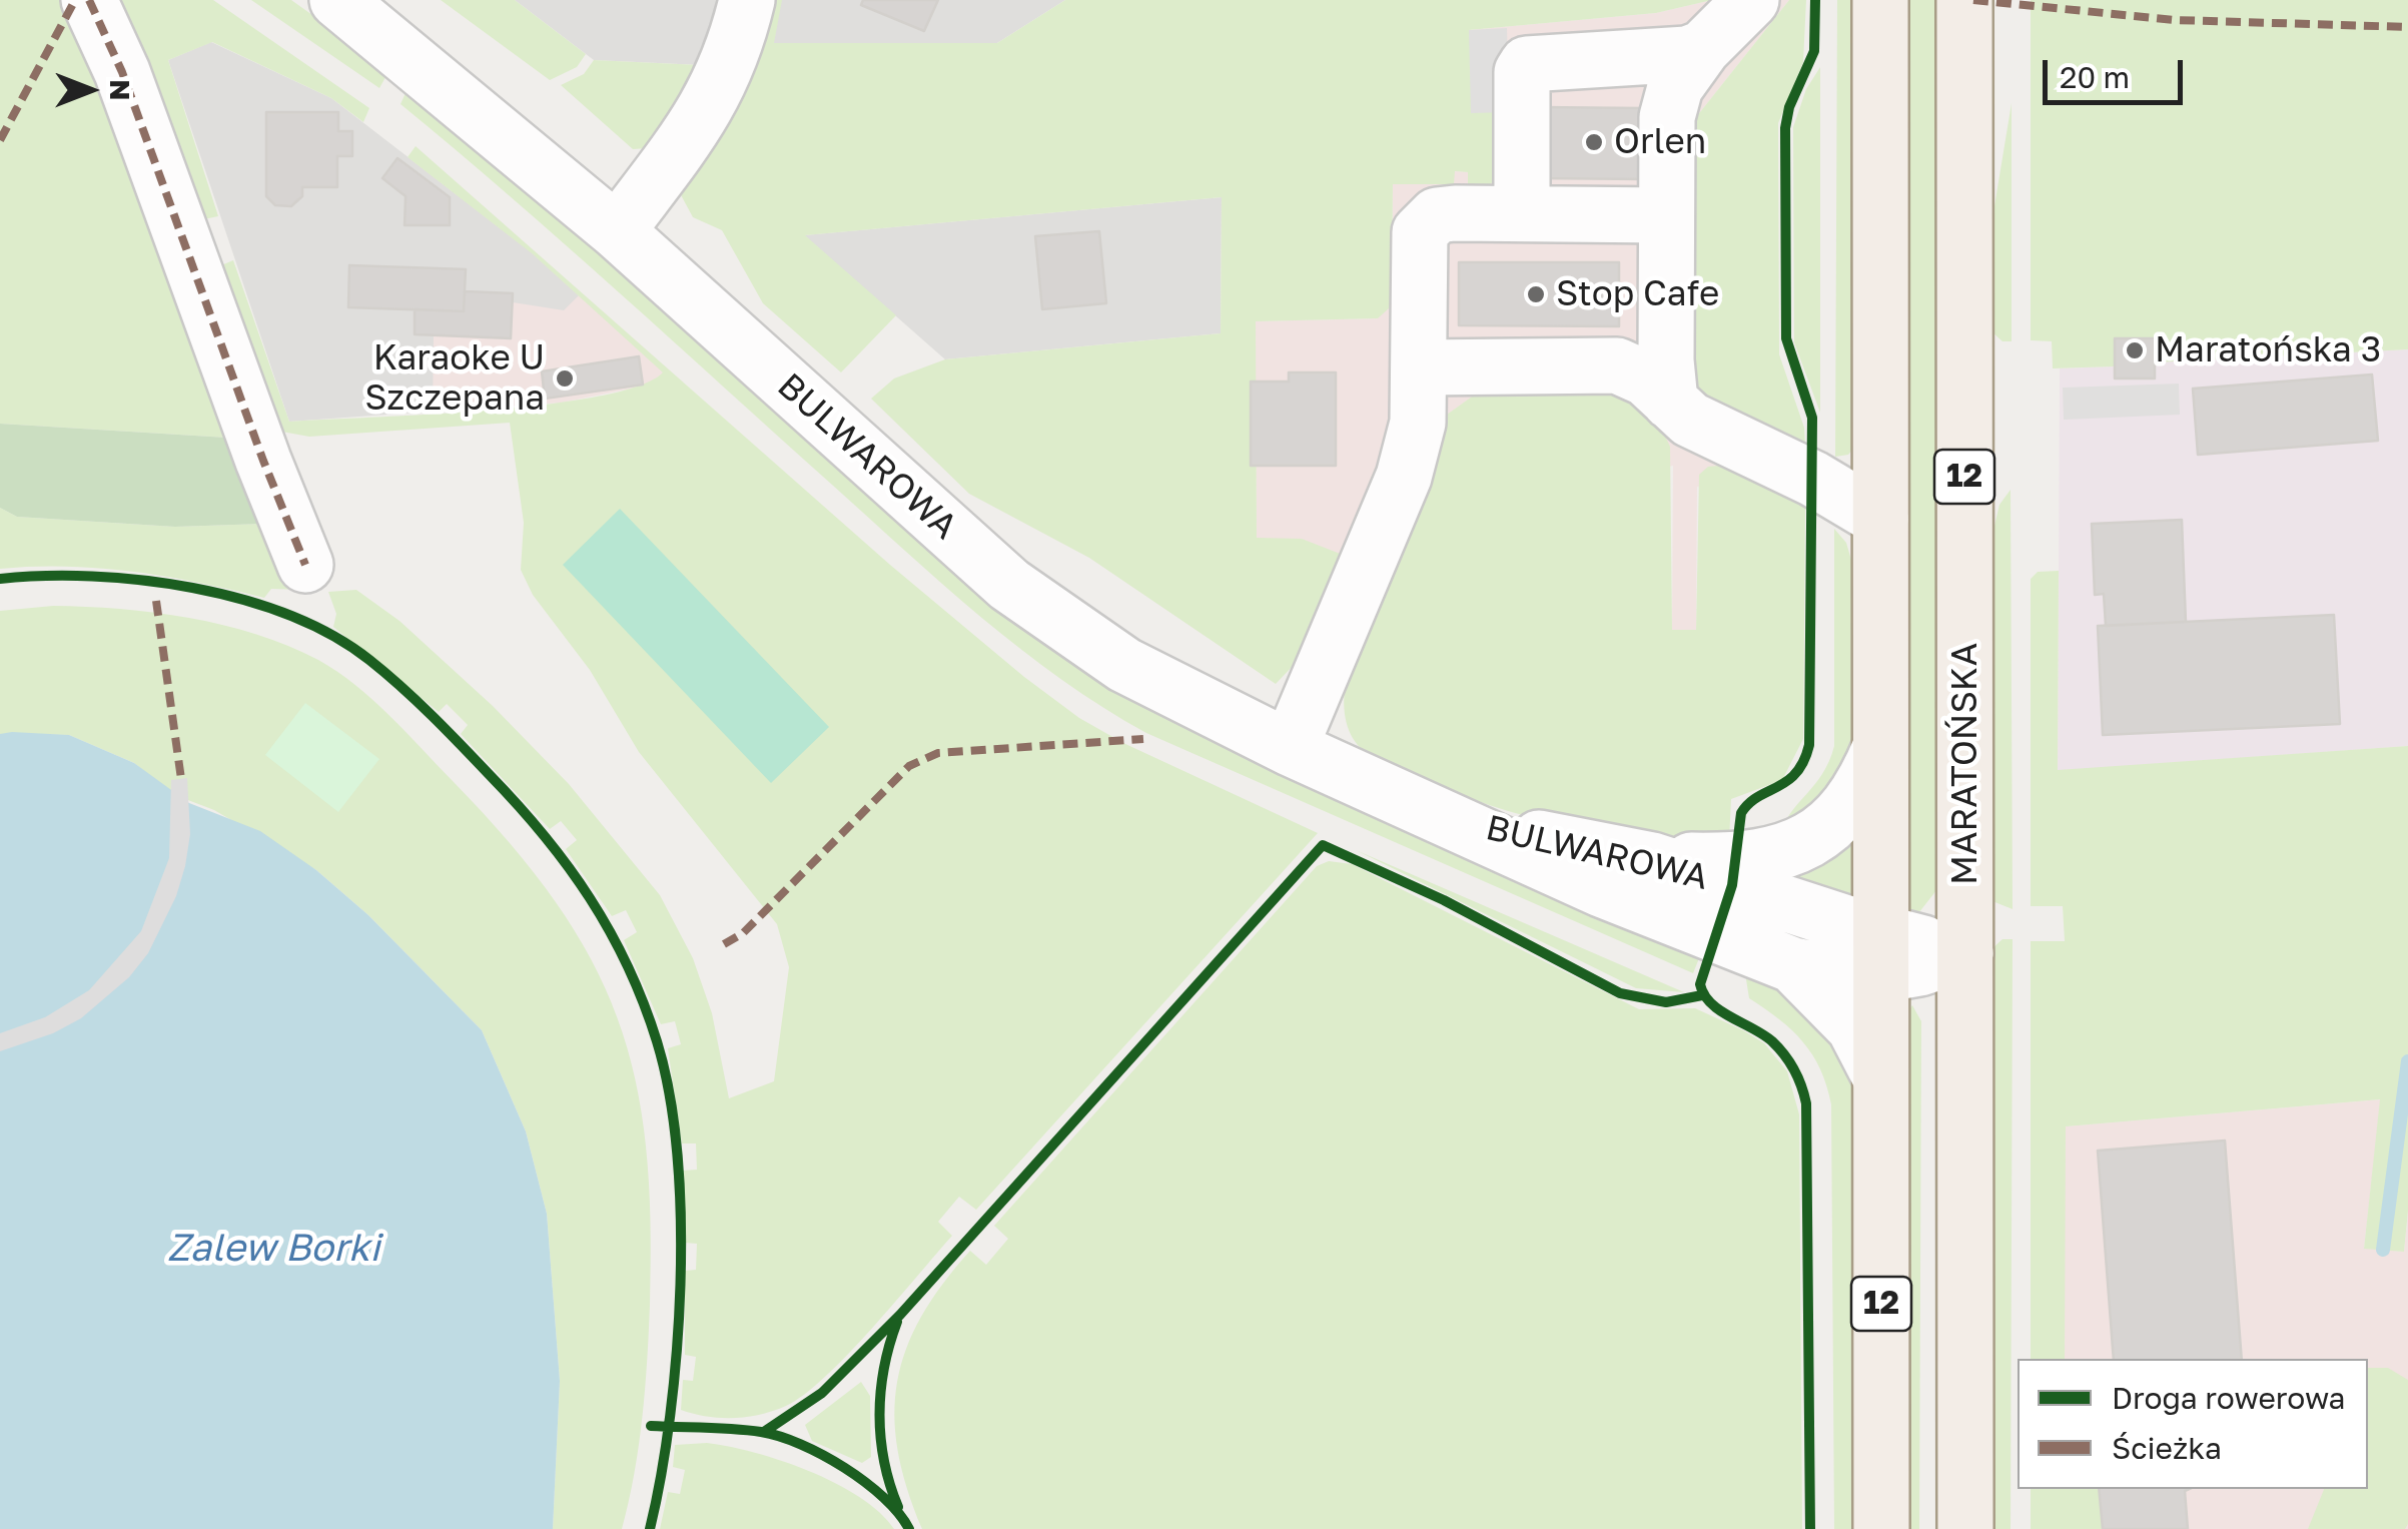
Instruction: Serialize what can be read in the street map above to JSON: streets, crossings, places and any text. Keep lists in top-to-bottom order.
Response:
{
  "streets": {
    "main road": ["12", "MARATOŃSKA"],
    "street": ["BULWAROWA"]
  },
  "crossings": [
    ["BULWAROWA", "12"],
    ["BULWAROWA", "MARATOŃSKA"]
  ],
  "water": ["Zalew Borki"],
  "places": [
    "Orlen",
    "Stop Cafe",
    "Maratońska 3",
    "Karaoke U Szczepana"
  ],
  "legend": ["Droga rowerowa", "Ścieżka"],
  "scale_bar": "20 m",
  "north": "right"
}
